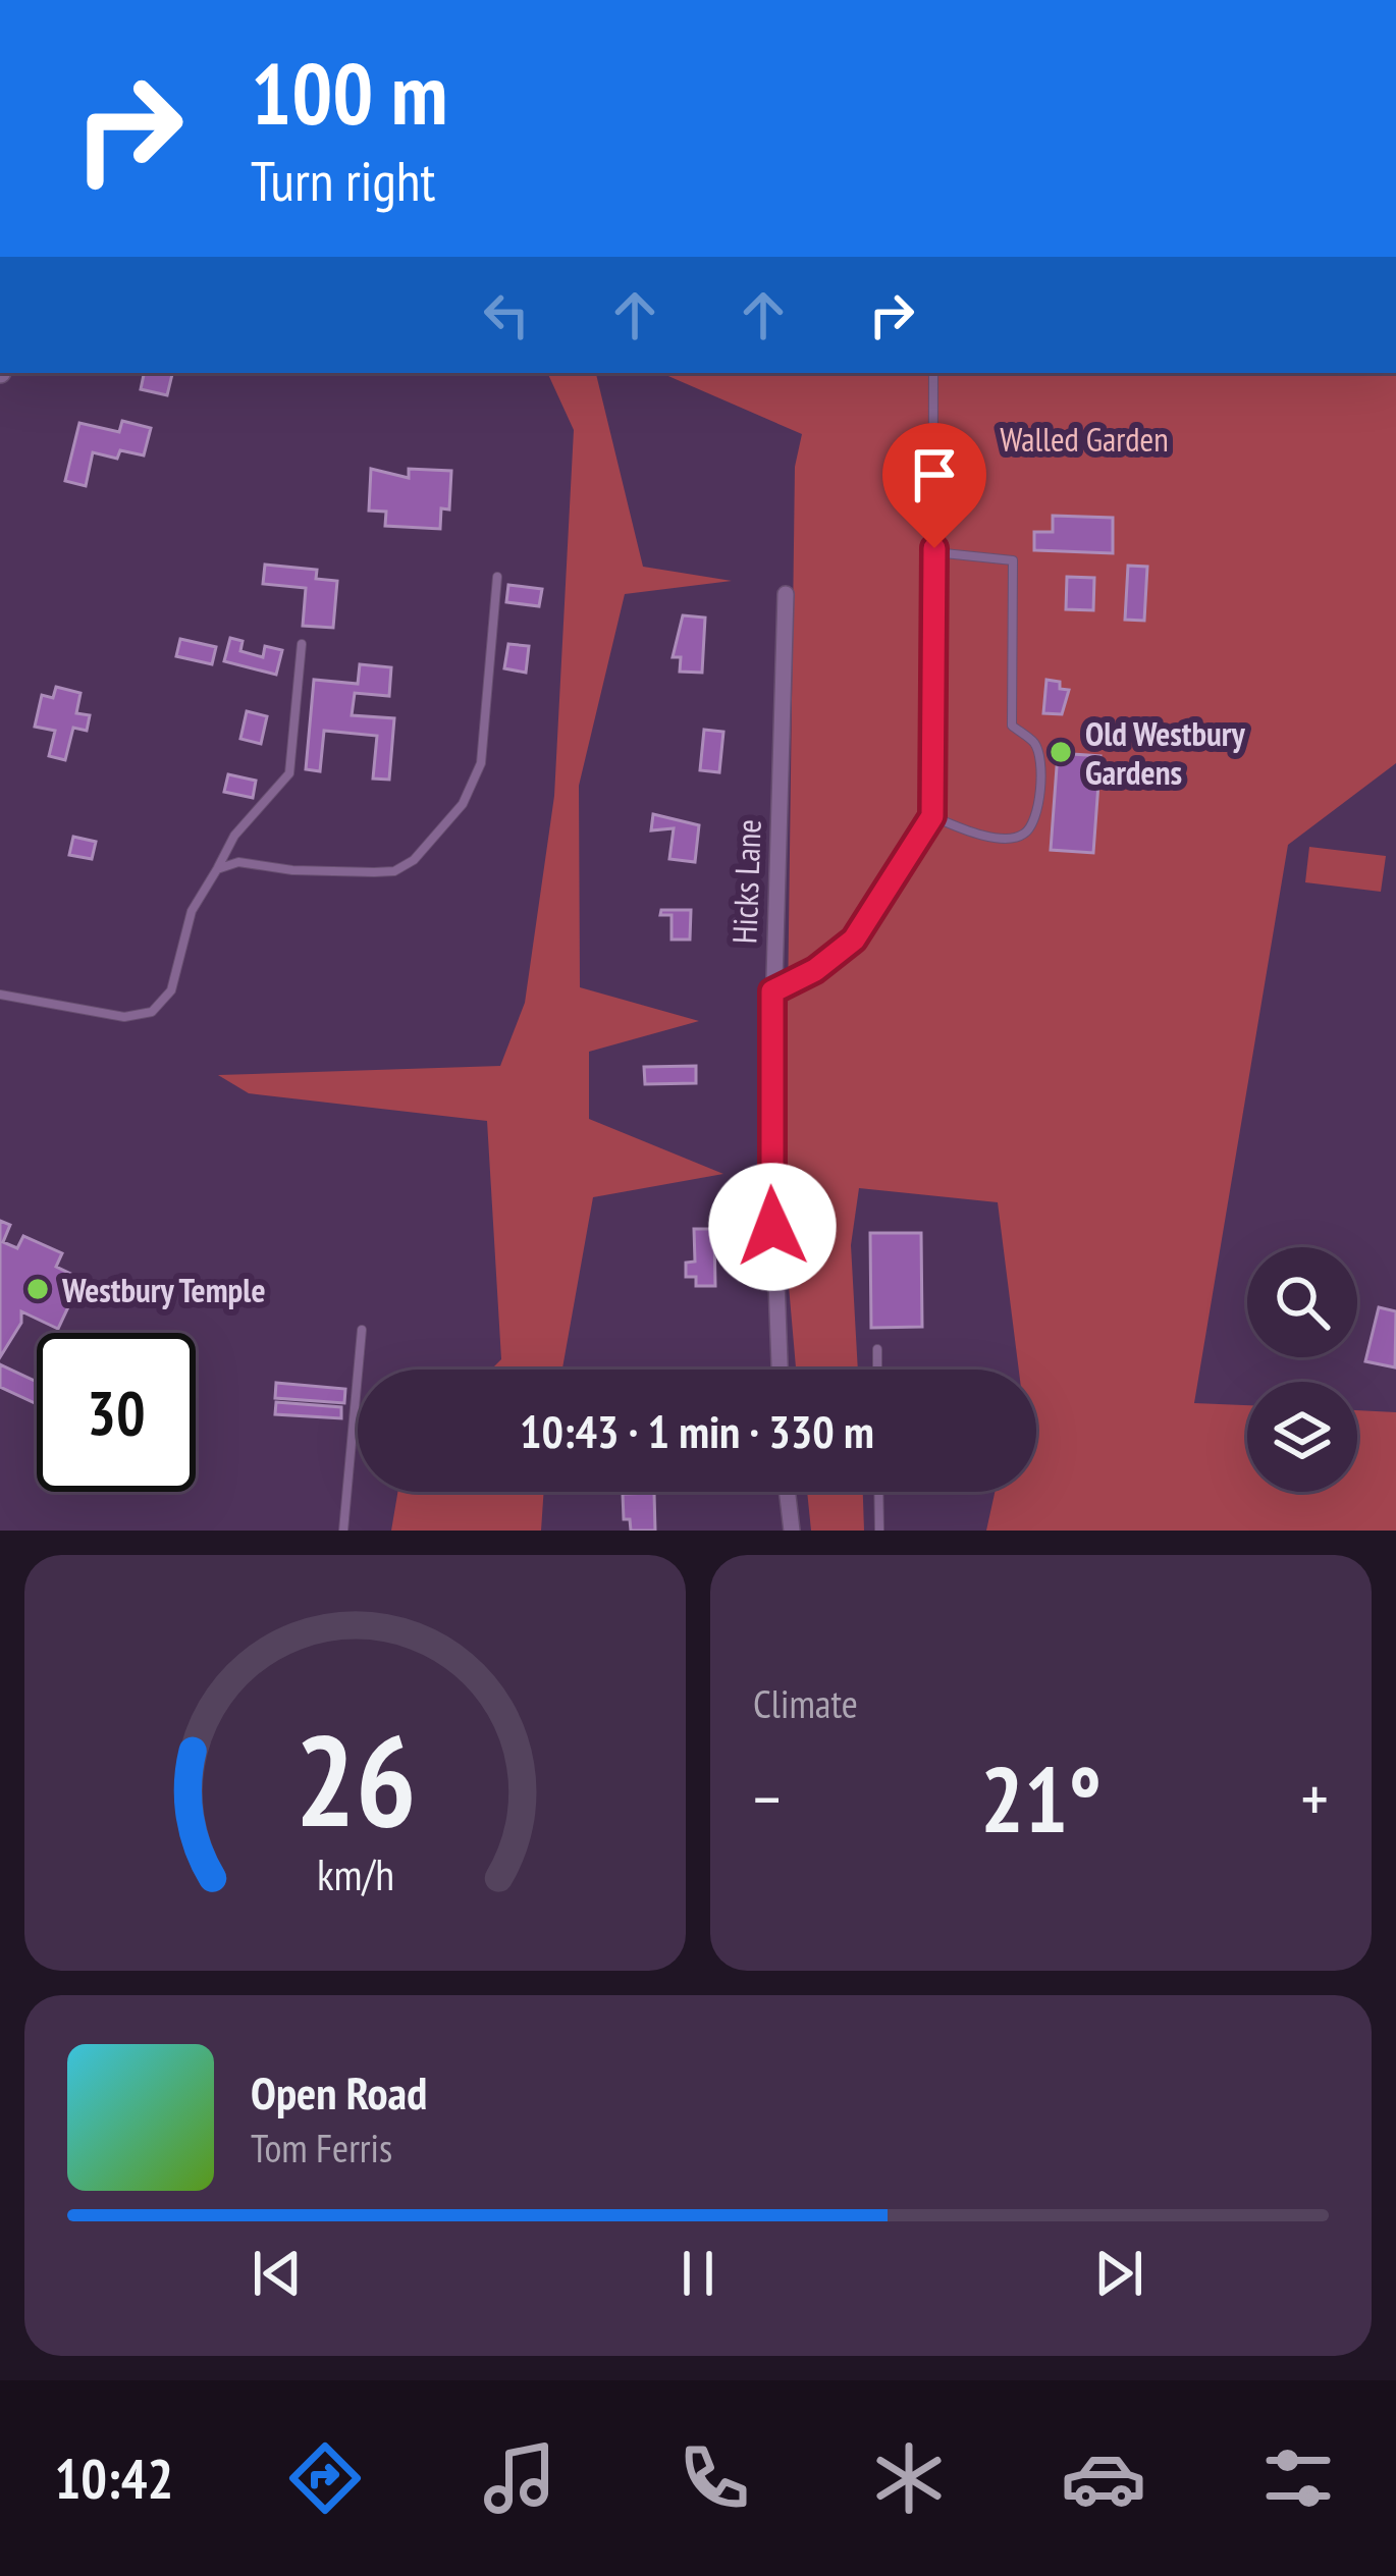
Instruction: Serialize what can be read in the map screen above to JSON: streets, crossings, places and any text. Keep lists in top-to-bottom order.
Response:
{
  "streets": {
    "street": ["Hicks Lane"]
  },
  "parks": ["Walled Garden"],
  "places": ["Old Westbury Gardens", "Westbury Temple"],
  "page": {
    "turn": ["100 m", "Turn right"],
    "limit": "30",
    "trip": "10:43 · 1 min · 330 m",
    "tile": "Climate",
    "heat": ["−", "21°", "+"],
    "song": ["Open Road", "Tom Ferris"],
    "tabs": "10:42",
    "gauge": ["26", "km/h"]
  }
}
